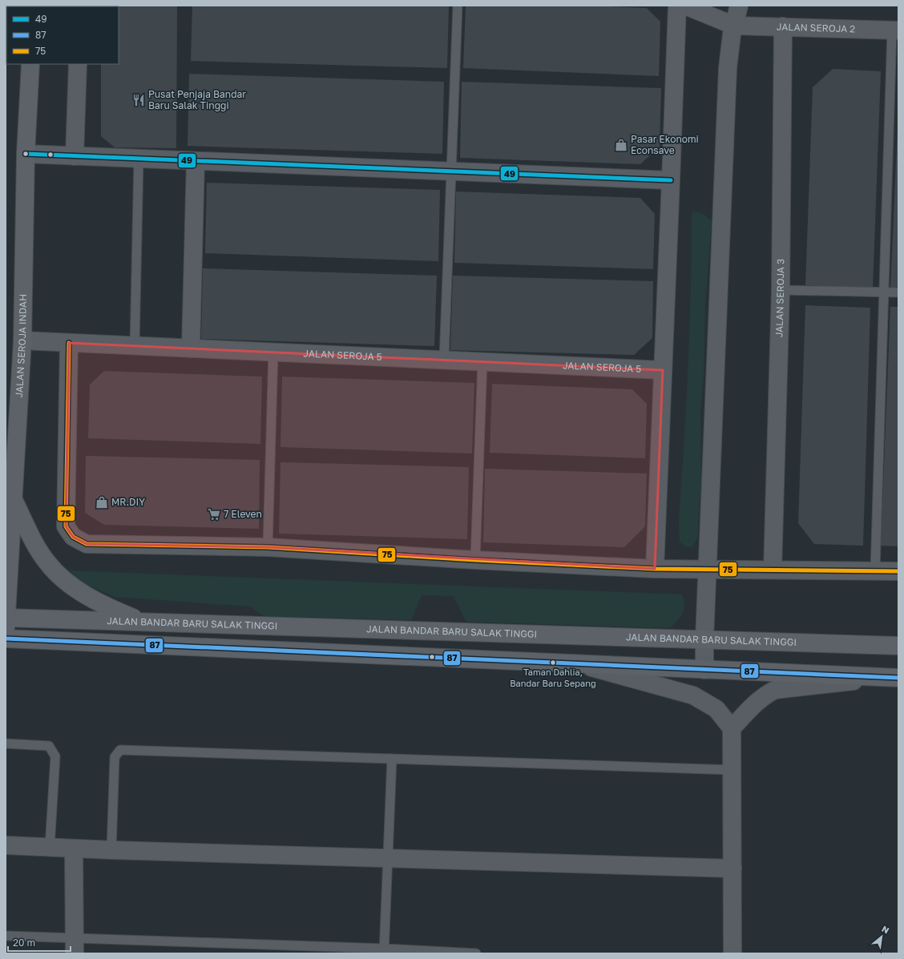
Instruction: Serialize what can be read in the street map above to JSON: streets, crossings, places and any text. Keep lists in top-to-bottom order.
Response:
{
  "streets": {
    "main road": ["JALAN SEROJA INDAH", "JALAN BANDAR BARU SALAK TINGGI"],
    "street": ["JALAN SEROJA 2", "JALAN SEROJA 3", "JALAN SEROJA 5"]
  },
  "crossings": [
    ["JALAN SEROJA 2", "JALAN SEROJA 3"],
    ["JALAN SEROJA INDAH", "JALAN SEROJA 5"],
    ["JALAN SEROJA INDAH", "JALAN BANDAR BARU SALAK TINGGI"]
  ],
  "places": {
    "restaurant": ["Pusat Penjaja Bandar Baru Salak Tinggi"],
    "shop": ["Pasar Ekonomi Econsave", "MR.DIY"],
    "supermarket": ["7 Eleven"],
    "other": ["Taman Dahlia, Bandar Baru Sepang"]
  },
  "lines": ["transit line 49", "transit line 75", "transit line 87"],
  "legend": ["49", "87", "75"],
  "scale_bar": "20 m",
  "north": "top right"
}
